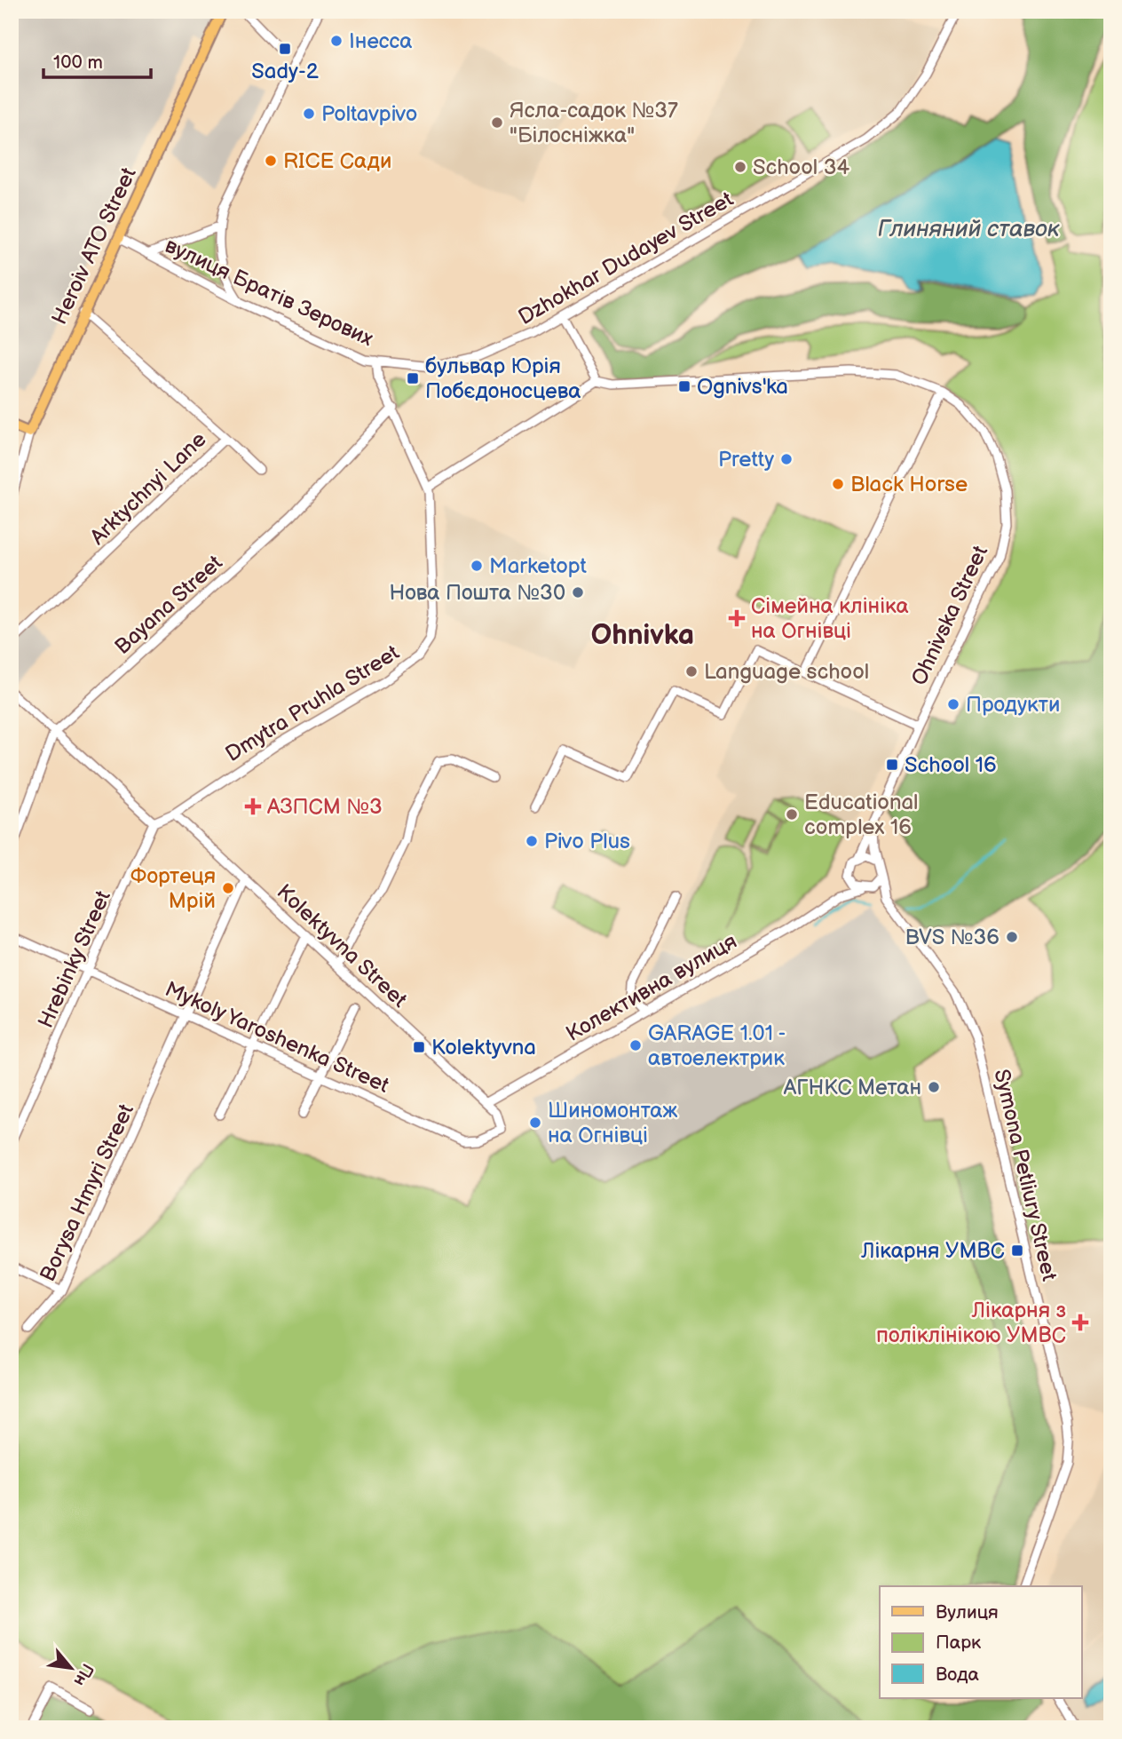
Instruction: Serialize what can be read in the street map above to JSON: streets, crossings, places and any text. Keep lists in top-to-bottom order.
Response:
{
  "streets": {
    "main road": ["Heroiv ATO Street"],
    "street": [
      "Dzhokhar Dudayev Street",
      "вулиця Братів Зерових",
      "Arktychnyi Lane",
      "Bayana Street",
      "Ohnivska Street",
      "Dmytra Pruhla Street",
      "Kolektyvna Street",
      "Hrebinky Street",
      "Колективна вулиця",
      "Mykoly Yaroshenka Street",
      "Symona Petliury Street",
      "Borysa Hmyri Street"
    ]
  },
  "crossings": [
    ["Heroiv ATO Street", "вулиця Братів Зерових"],
    ["Heroiv ATO Street", "Arktychnyi Lane"],
    ["Dzhokhar Dudayev Street", "вулиця Братів Зерових"],
    ["Dzhokhar Dudayev Street", "Dmytra Pruhla Street"],
    ["вулиця Братів Зерових", "Dmytra Pruhla Street"],
    ["Bayana Street", "Dmytra Pruhla Street"],
    ["Ohnivska Street", "Колективна вулиця"],
    ["Ohnivska Street", "Symona Petliury Street"],
    ["Dmytra Pruhla Street", "Kolektyvna Street"],
    ["Dmytra Pruhla Street", "Hrebinky Street"],
    ["Kolektyvna Street", "Колективна вулиця"],
    ["Kolektyvna Street", "Mykoly Yaroshenka Street"],
    ["Kolektyvna Street", "Borysa Hmyri Street"],
    ["Hrebinky Street", "Mykoly Yaroshenka Street"],
    ["Колективна вулиця", "Mykoly Yaroshenka Street"],
    ["Колективна вулиця", "Symona Petliury Street"],
    ["Mykoly Yaroshenka Street", "Borysa Hmyri Street"]
  ],
  "districts": ["Ohnivka"],
  "water": ["Глиняний ставок"],
  "places": {
    "other": [
      "Інесса",
      "Poltavpivo",
      "Ясла-садок №37 \"Білосніжка\"",
      "RICE Сади",
      "School 34",
      "Pretty",
      "Black Horse",
      "Marketopt",
      "Нова Пошта №30",
      "Language school",
      "Продукти",
      "Educational complex 16",
      "Pivo Plus",
      "Фортеця Мрій",
      "BVS №36",
      "GARAGE 1.01 - автоелектрик",
      "АГНКС Метан",
      "Шиномонтаж на Огнівці"
    ],
    "transit": [
      "Sady-2",
      "бульвар Юрія Побєдоносцева",
      "Ognivs'ka",
      "School 16",
      "Kolektyvna",
      "Лікарня УМВС"
    ],
    "health": ["Сімейна клініка на Огнівці", "АЗПСМ №3", "Лікарня з поліклінікою УМВС"]
  },
  "legend": ["Вулиця", "Парк", "Вода"],
  "scale_bar": "100 m",
  "north": "bottom right"
}
